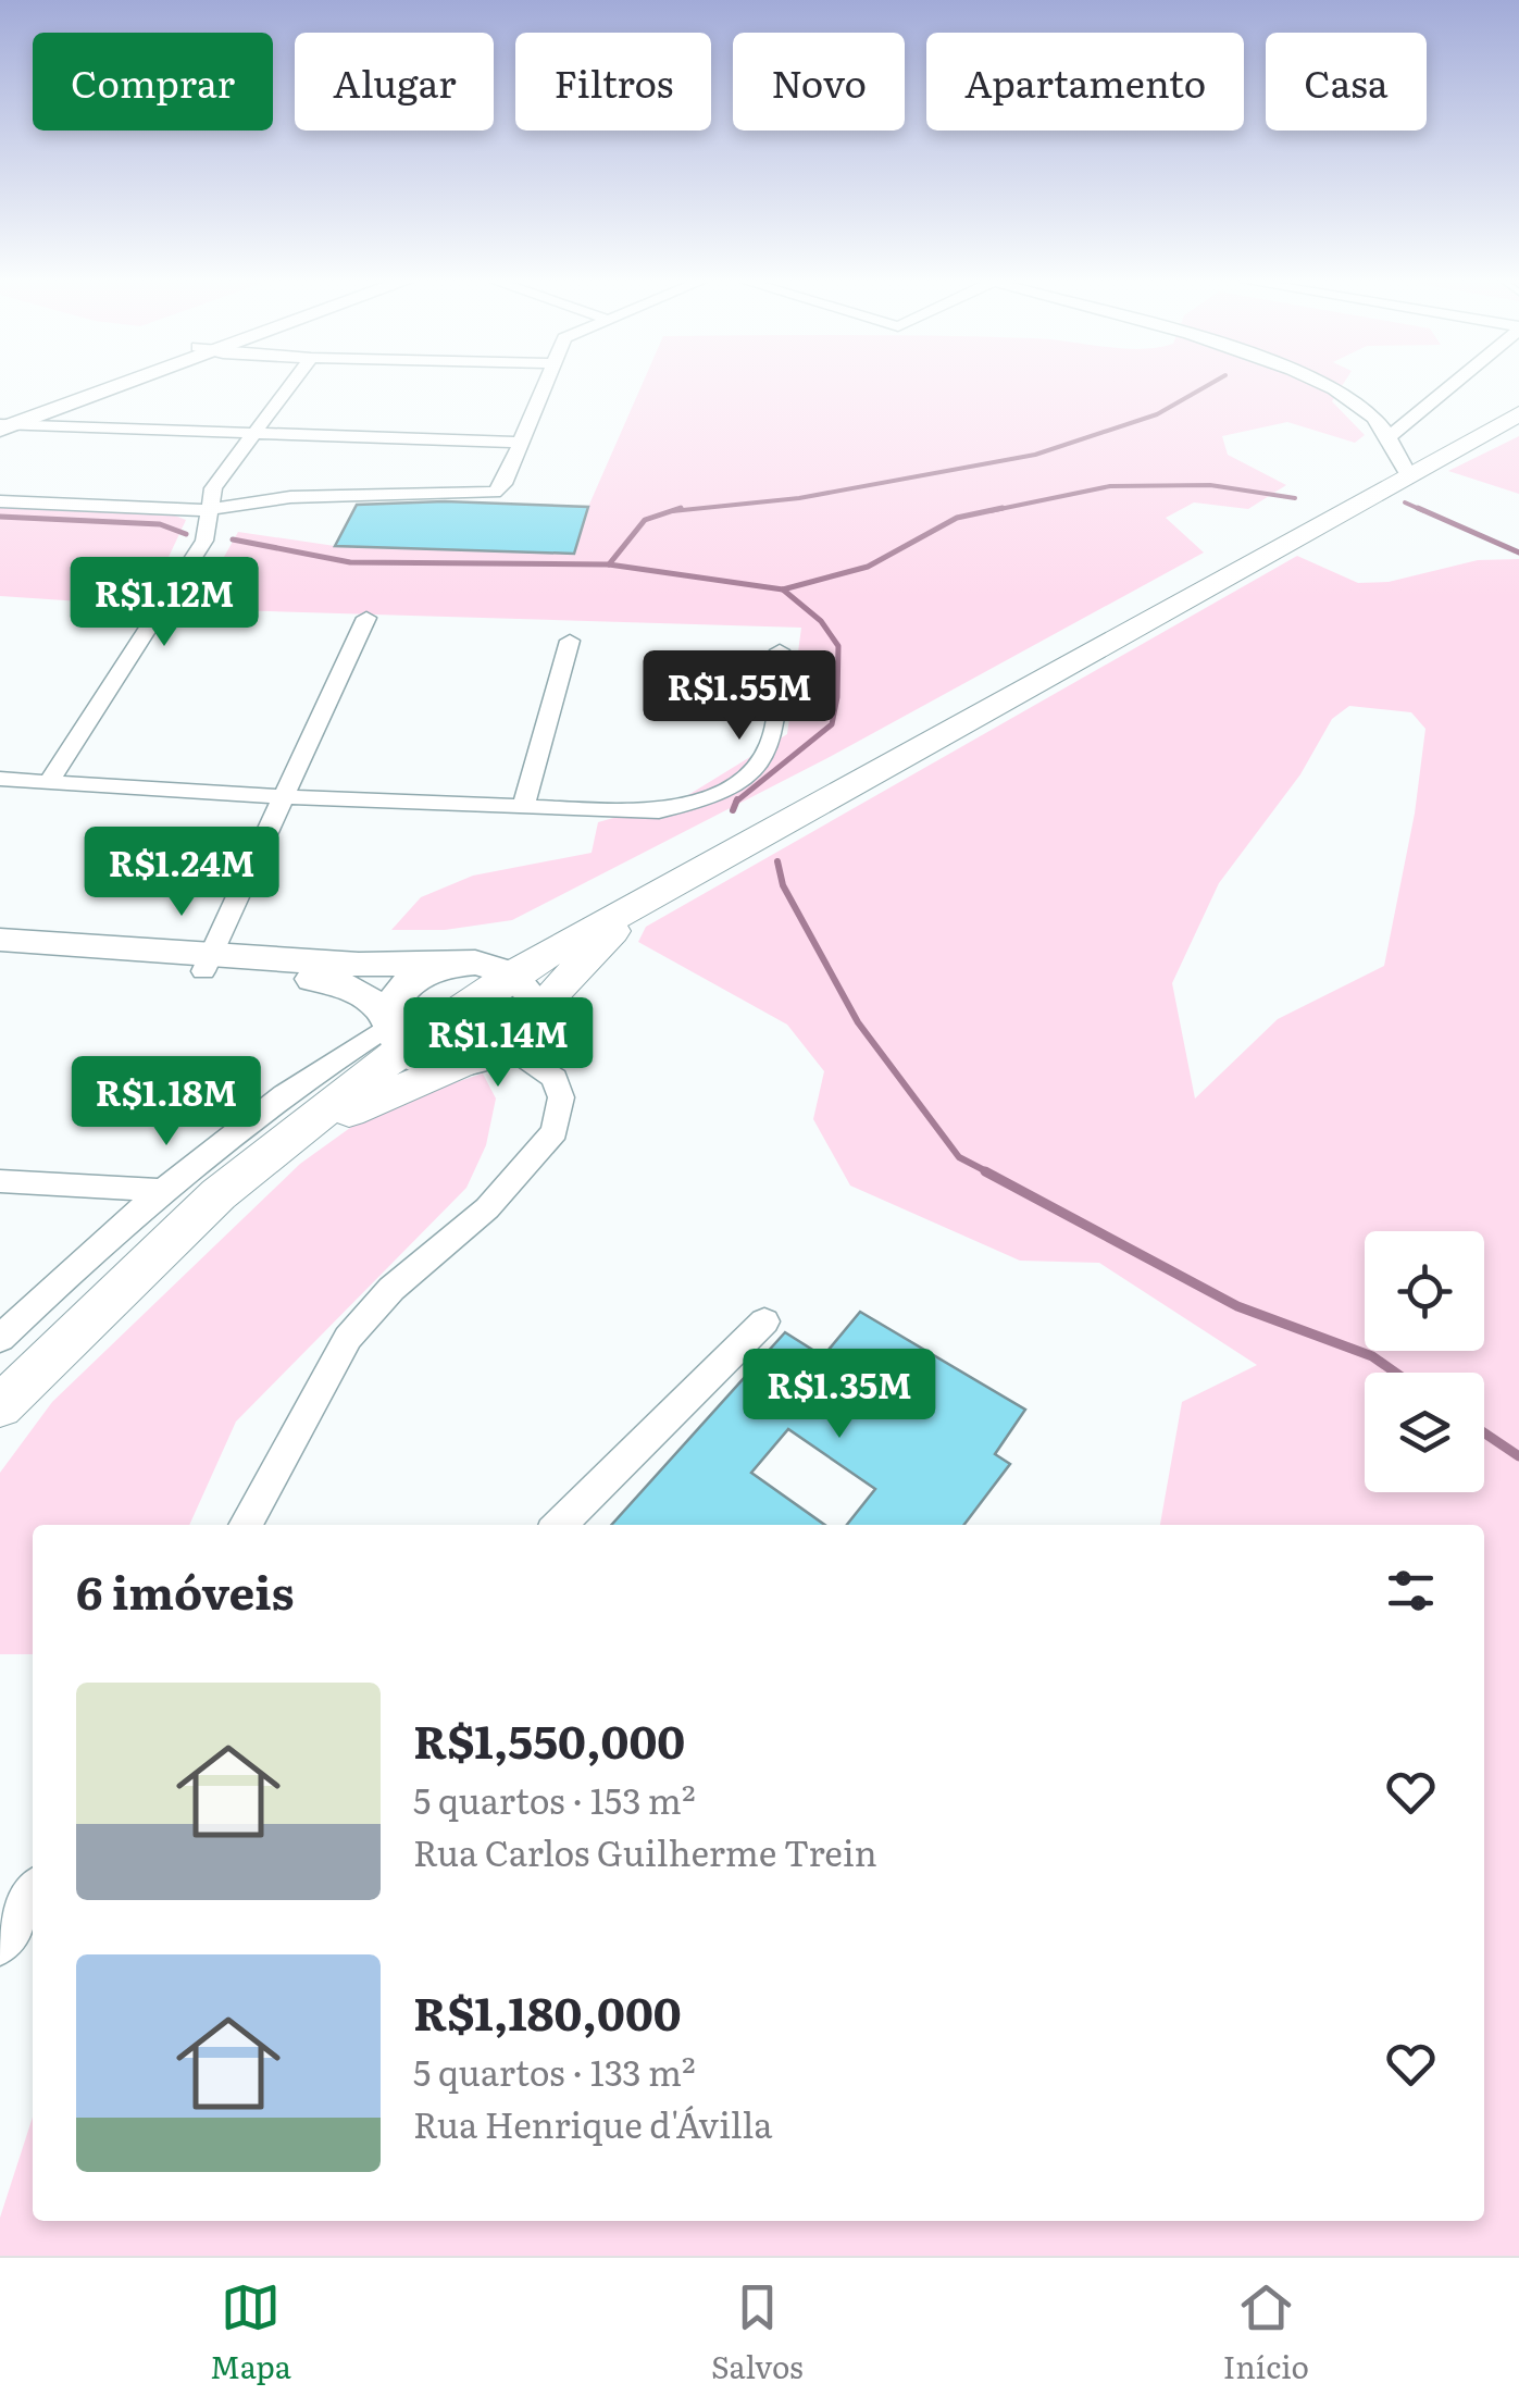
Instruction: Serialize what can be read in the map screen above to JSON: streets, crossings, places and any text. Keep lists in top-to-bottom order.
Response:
{
  "page": {
    "chip": [
      "Comprar",
      "Alugar",
      "Filtros",
      "Novo",
      "Apartamento",
      "Casa"
    ],
    "price": [
      "R$1.12M",
      "R$1.55M",
      "R$1.24M",
      "R$1.14M",
      "R$1.18M",
      "R$1.35M"
    ],
    "heading": "6 imóveis",
    "list": [
      {
        "name": "R$1,550,000",
        "note": "5 quartos · 153 m² · Rua Carlos Guilherme Trein"
      },
      {
        "name": "R$1,180,000",
        "note": "5 quartos · 133 m² · Rua Henrique d'Ávilla"
      }
    ],
    "tabs": ["Mapa", "Salvos", "Início"]
  }
}
